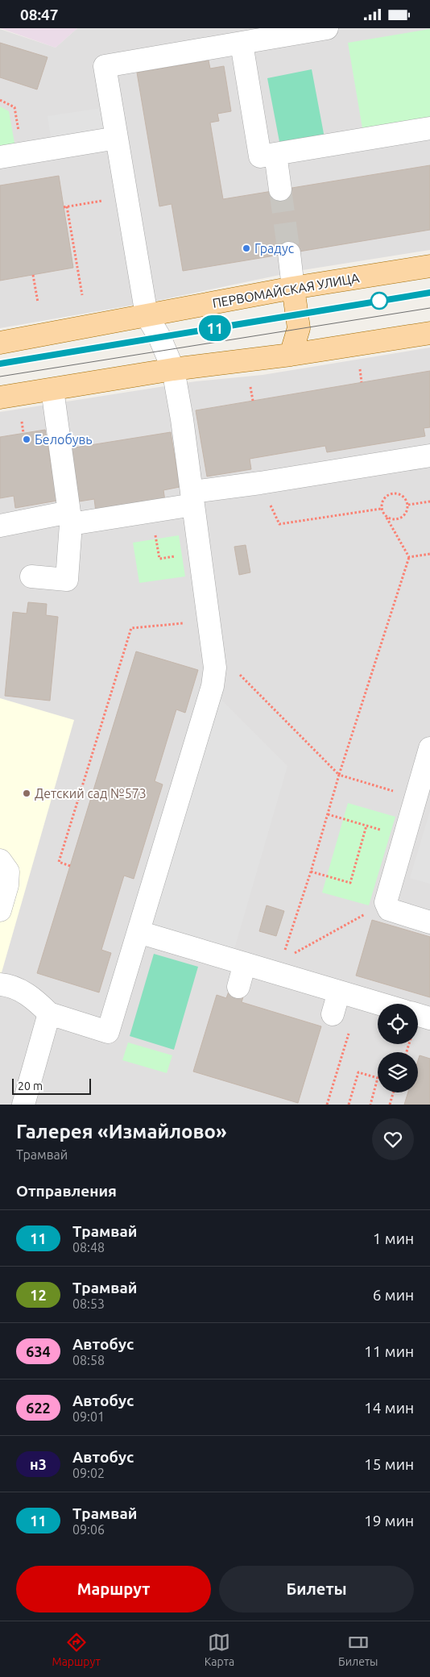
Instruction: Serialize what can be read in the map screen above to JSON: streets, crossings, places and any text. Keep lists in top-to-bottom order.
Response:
{
  "streets": {
    "main road": ["ПЕРВОМАЙСКАЯ УЛИЦА"]
  },
  "places": ["Градус", "Белобувь", "Детский сад №573"],
  "lines": ["tram line 11"],
  "scale_bar": "20 m",
  "page": {
    "status": "08:47",
    "on_map": "11",
    "scale": "20 m",
    "heading": [
      ["Галерея «Измайлово»", "Трамвай"],
      "Отправления"
    ],
    "list": [
      {
        "mark": "11",
        "name": "Трамвай",
        "note": "08:48",
        "value": "1 мин"
      },
      {
        "mark": "12",
        "name": "Трамвай",
        "note": "08:53",
        "value": "6 мин"
      },
      {
        "mark": "634",
        "name": "Автобус",
        "note": "08:58",
        "value": "11 мин"
      },
      {
        "mark": "622",
        "name": "Автобус",
        "note": "09:01",
        "value": "14 мин"
      },
      {
        "mark": "н3",
        "name": "Автобус",
        "note": "09:02",
        "value": "15 мин"
      },
      {
        "mark": "11",
        "name": "Трамвай",
        "note": "09:06",
        "value": "19 мин"
      }
    ],
    "buttons": ["Маршрут", "Билеты"],
    "tabs": ["Маршрут", "Карта", "Билеты"]
  }
}
